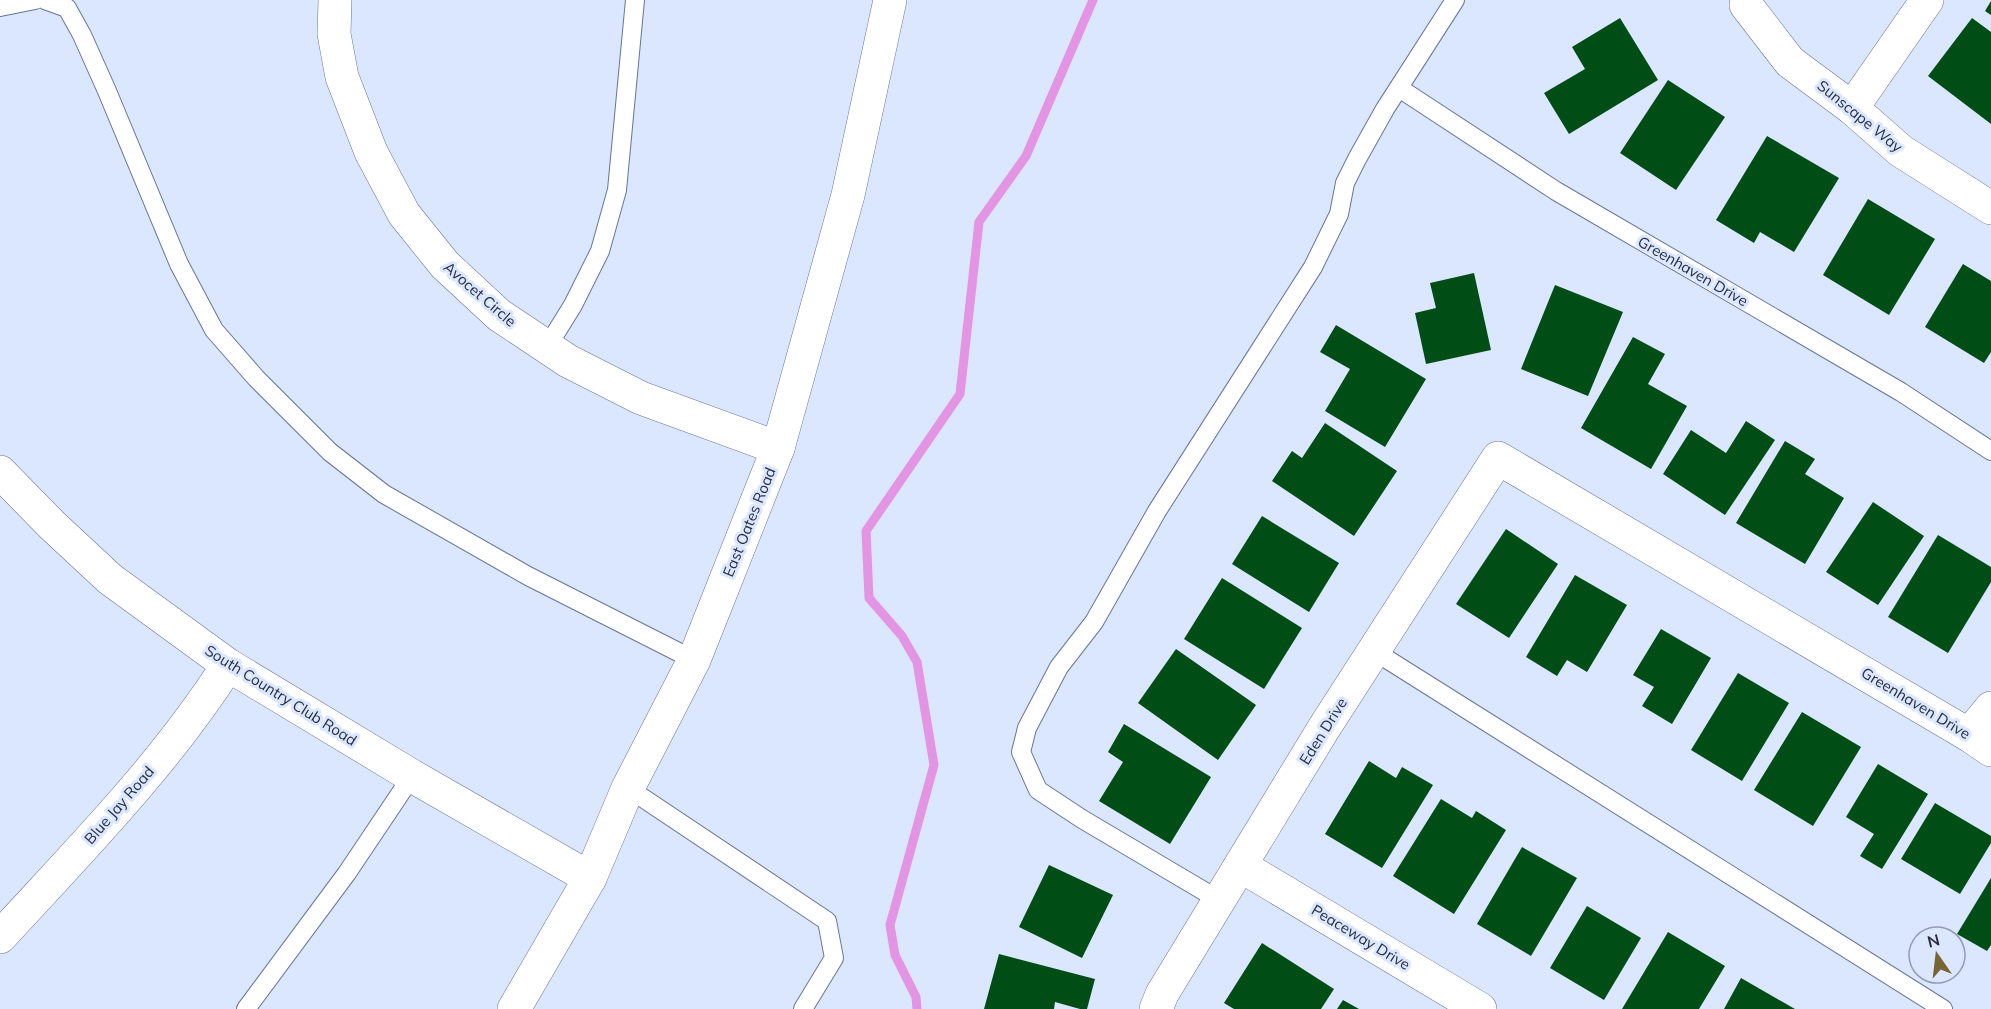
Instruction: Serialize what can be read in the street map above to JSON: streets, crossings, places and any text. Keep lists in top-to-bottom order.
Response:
{
  "streets": {
    "street": [
      "Sunscape Way",
      "Greenhaven Drive",
      "Avocet Circle",
      "East Oates Road",
      "South Country Club Road",
      "Eden Drive",
      "Blue Jay Road",
      "Peaceway Drive"
    ]
  },
  "crossings": [
    ["Greenhaven Drive", "Eden Drive"],
    ["Avocet Circle", "East Oates Road"],
    ["East Oates Road", "South Country Club Road"],
    ["South Country Club Road", "Blue Jay Road"],
    ["Eden Drive", "Peaceway Drive"]
  ],
  "north": "top"
}
